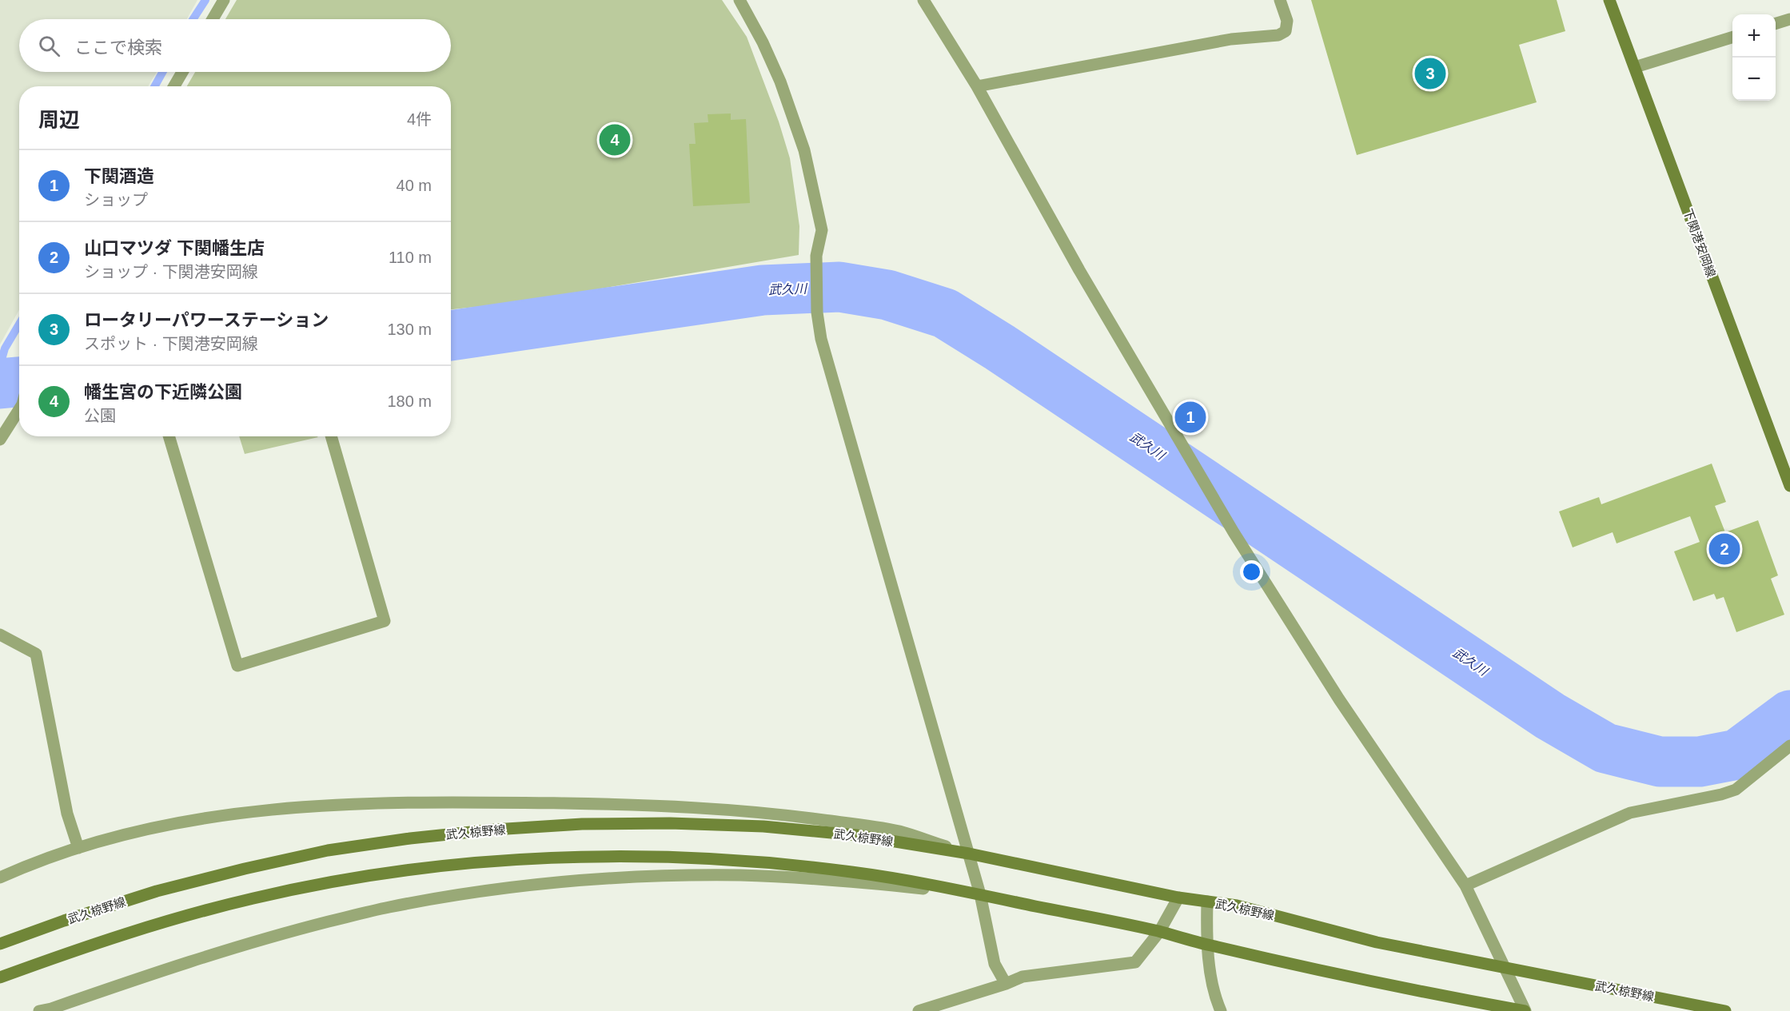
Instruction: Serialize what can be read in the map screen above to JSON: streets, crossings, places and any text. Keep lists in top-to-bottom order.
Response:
{
  "streets": {
    "main road": ["下関港安岡線", "武久椋野線"]
  },
  "water": ["武久川"],
  "page": {
    "map_buttons": ["+", "−"],
    "search": "ここで検索",
    "pins": [
      "3",
      "4",
      "1",
      "2"
    ],
    "heading": ["周辺", "4件"],
    "list": [
      {
        "mark": "1",
        "name": "下関酒造",
        "note": "ショップ",
        "value": "40 m"
      },
      {
        "mark": "2",
        "name": "山口マツダ 下関幡生店",
        "note": "ショップ · 下関港安岡線",
        "value": "110 m"
      },
      {
        "mark": "3",
        "name": "ロータリーパワーステーション",
        "note": "スポット · 下関港安岡線",
        "value": "130 m"
      },
      {
        "mark": "4",
        "name": "幡生宮の下近隣公園",
        "note": "公園",
        "value": "180 m"
      }
    ]
  }
}
